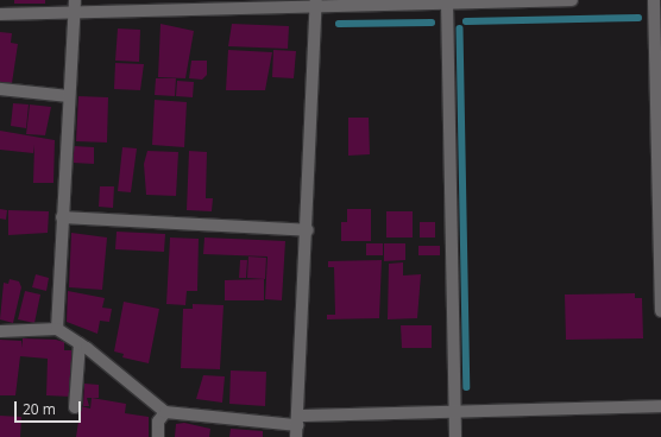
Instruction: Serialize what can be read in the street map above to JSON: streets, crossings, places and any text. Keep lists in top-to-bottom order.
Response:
{
  "scale_bar": "20 m"
}
